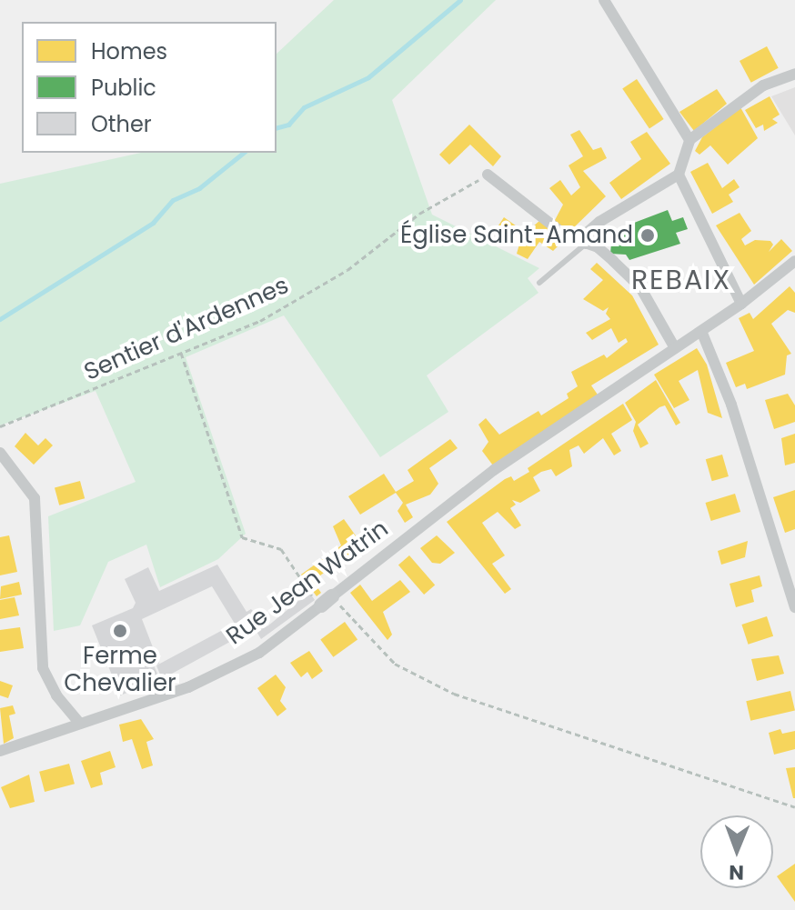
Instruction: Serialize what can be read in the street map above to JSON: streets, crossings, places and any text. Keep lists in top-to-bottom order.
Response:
{
  "streets": {
    "street": ["Rue Jean Watrin"],
    "path": ["Sentier d'Ardennes"]
  },
  "districts": ["REBAIX"],
  "places": ["Église Saint-Amand", "Ferme Chevalier"],
  "legend": ["Homes", "Public", "Other"],
  "north": "bottom"
}
